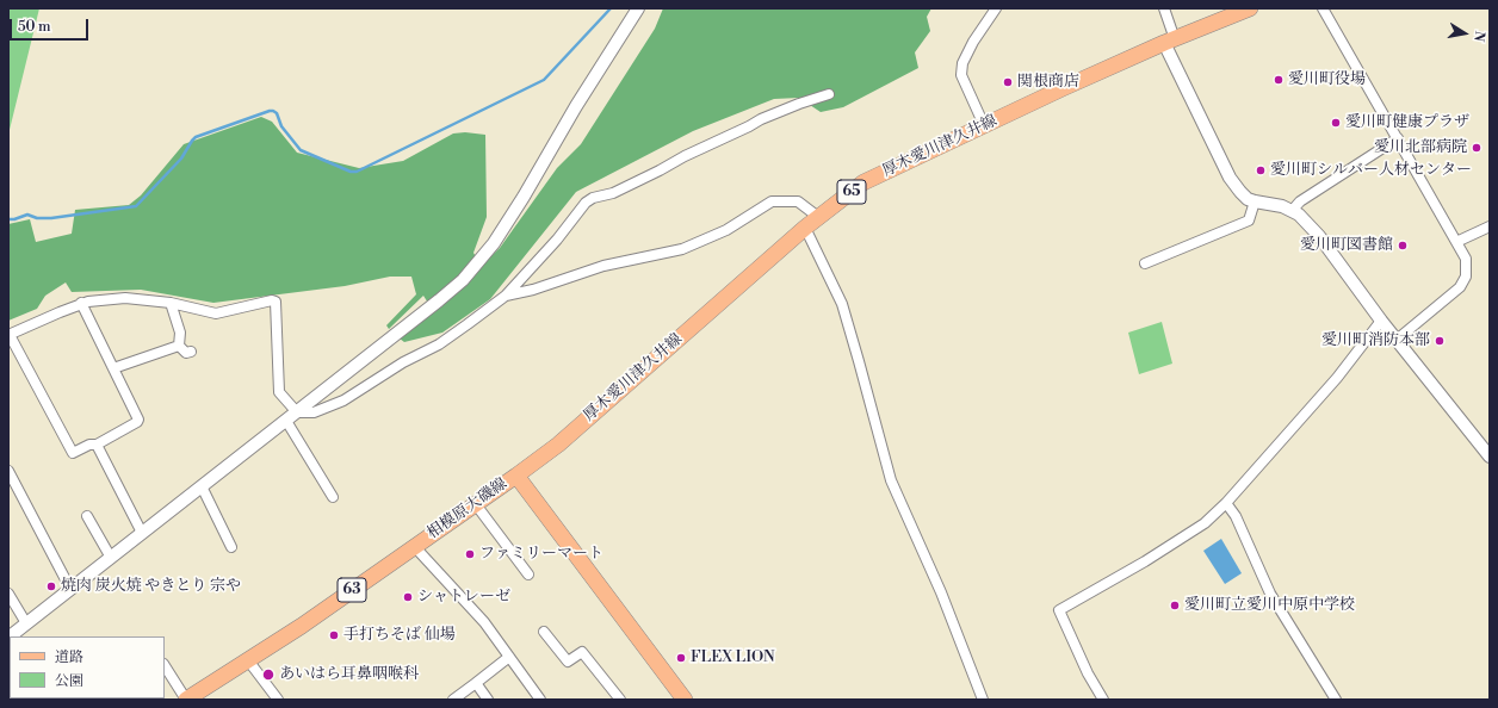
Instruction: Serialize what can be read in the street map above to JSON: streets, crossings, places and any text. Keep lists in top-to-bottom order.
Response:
{
  "streets": {
    "main road": [
      "厚木愛川津久井線",
      "65",
      "相模原大磯線",
      "63"
    ]
  },
  "crossings": [
    ["厚木愛川津久井線", "相模原大磯線"]
  ],
  "places": [
    "愛川町役場",
    "関根商店",
    "愛川町健康プラザ",
    "愛川北部病院",
    "愛川町シルバー人材センター",
    "愛川町図書館",
    "愛川町消防本部",
    "ファミリーマート",
    "焼肉 炭火焼 やきとり 宗や",
    "シャトレーゼ",
    "愛川町立愛川中原中学校",
    "手打ちそば 仙場",
    "FLEX LION",
    "あいはら耳鼻咽喉科"
  ],
  "legend": ["道路", "公園"],
  "scale_bar": "50 m",
  "north": "right"
}
